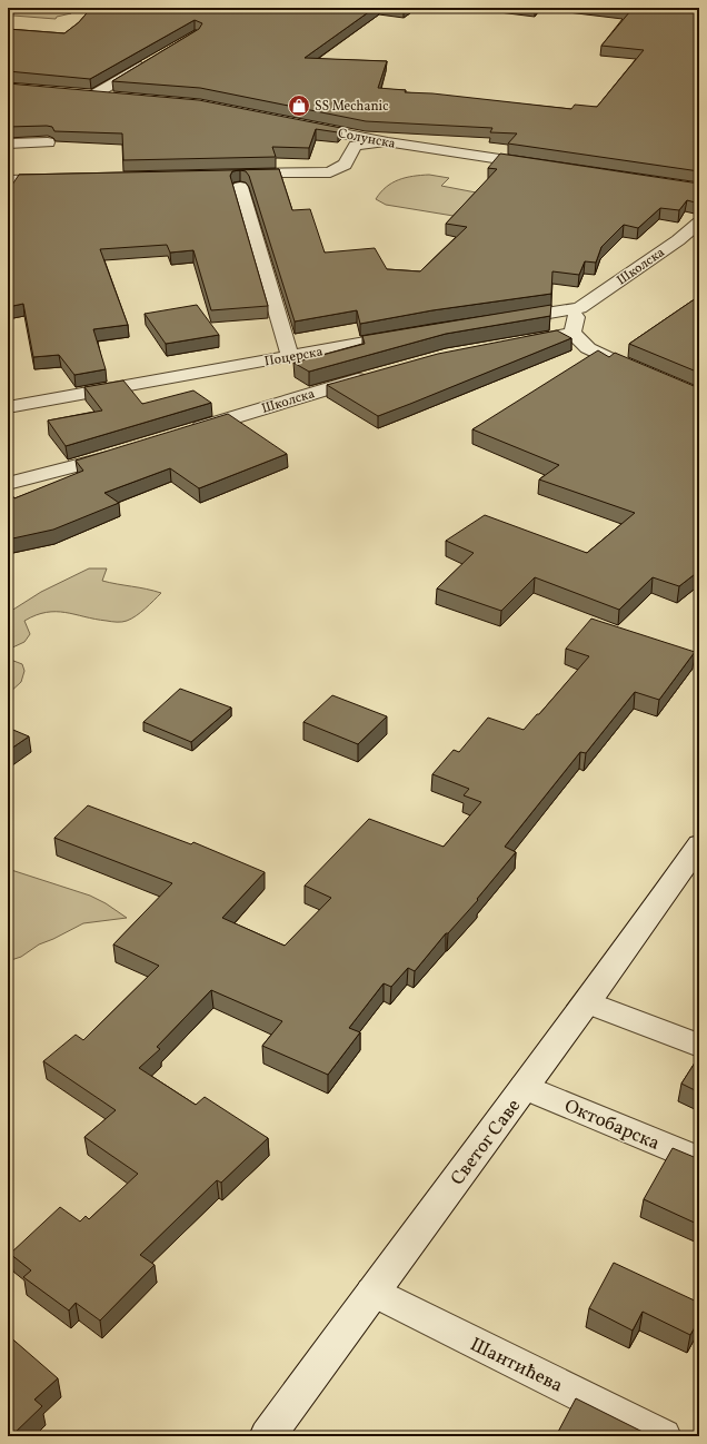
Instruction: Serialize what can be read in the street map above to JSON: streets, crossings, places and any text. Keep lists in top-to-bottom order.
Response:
{
  "streets": {
    "street": [
      "Солунска",
      "Школска",
      "Поцерска",
      "Октобарска",
      "Светог Саве",
      "Шантићева"
    ]
  },
  "crossings": [
    ["Октобарска", "Светог Саве"],
    ["Светог Саве", "Шантићева"]
  ],
  "places": {
    "shop": ["SS Mechanic"]
  }
}
